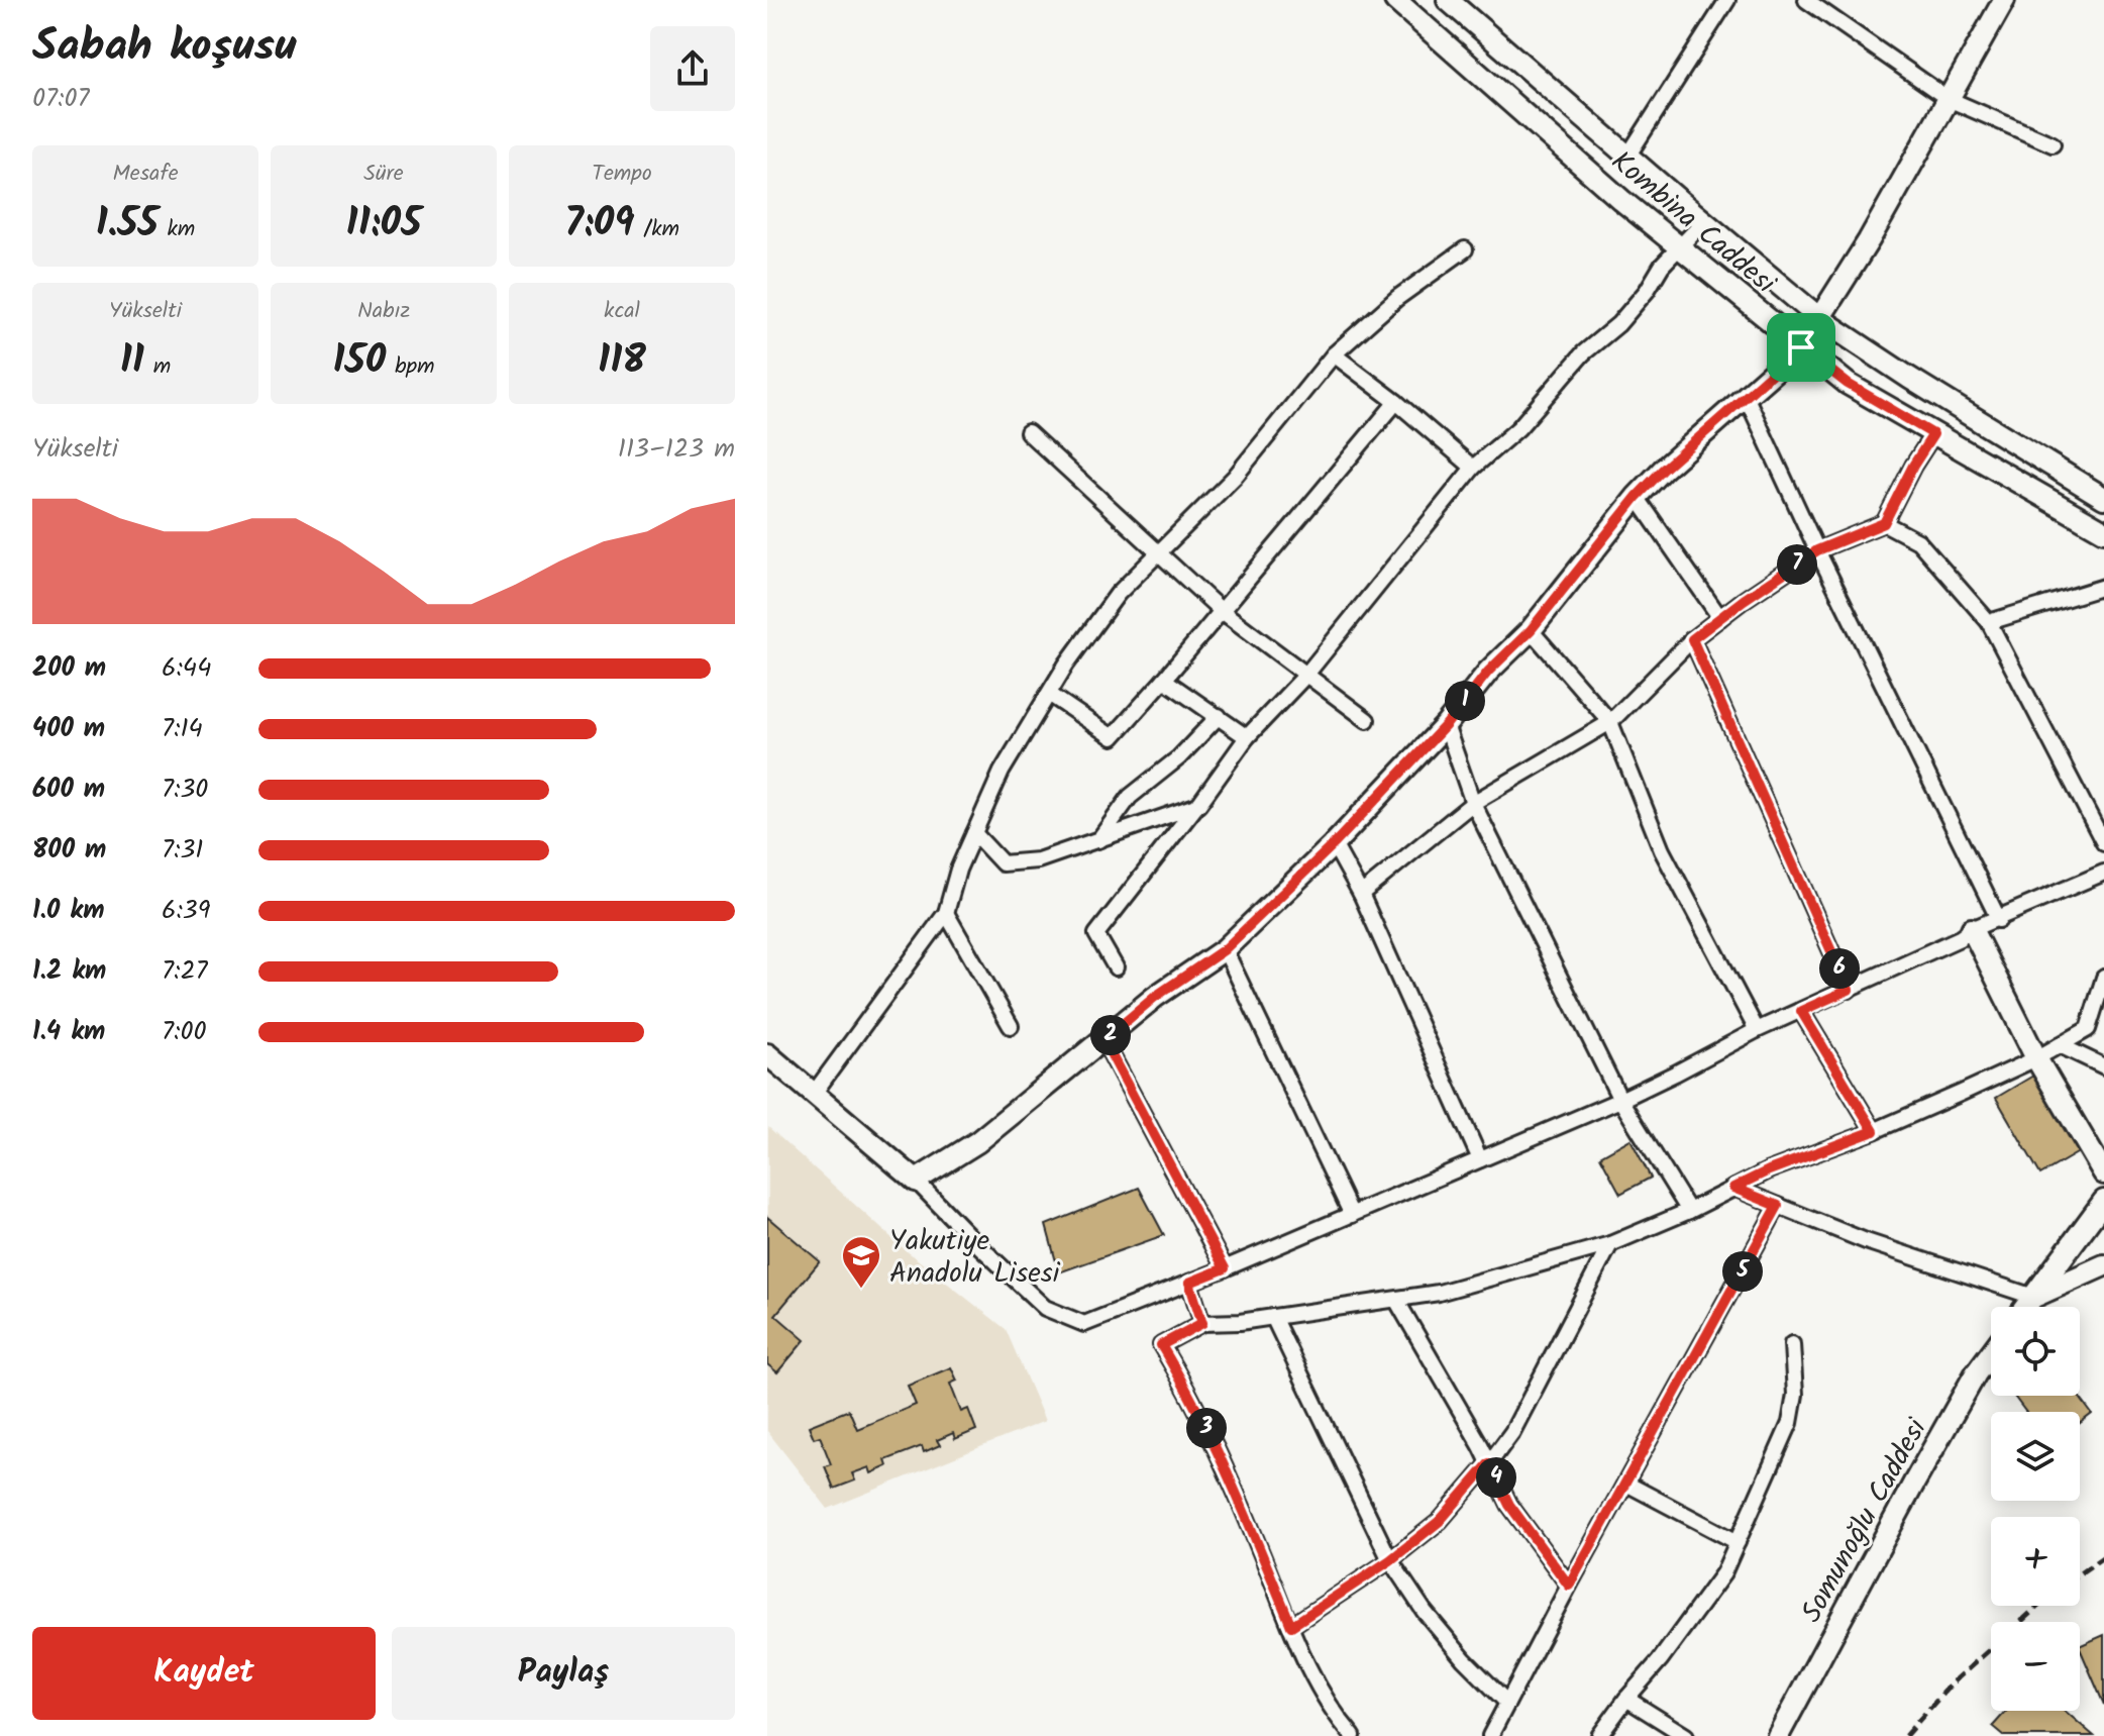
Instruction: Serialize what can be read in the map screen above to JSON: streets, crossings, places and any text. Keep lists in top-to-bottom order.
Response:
{
  "streets": {
    "main road": ["Kombina Caddesi", "Somunoğlu Caddesi"]
  },
  "places": {
    "school or university": ["Yakutiye Anadolu Lisesi"]
  },
  "page": {
    "heading": ["Sabah koşusu", "07:07"],
    "stats": [
      ["Mesafe", "1.55 km"],
      ["Süre", "11:05"],
      ["Tempo", "7:09 /km"],
      ["Yükselti", "11 m"],
      ["Nabız", "150 bpm"],
      ["kcal", "118"]
    ],
    "chart": ["Yükselti", "113–123 m"],
    "pins": [
      "7",
      "1",
      "6",
      "2",
      "5",
      "3",
      "4"
    ],
    "list": [
      {
        "name": "200 m",
        "note": "6:44"
      },
      {
        "name": "400 m",
        "note": "7:14"
      },
      {
        "name": "600 m",
        "note": "7:30"
      },
      {
        "name": "800 m",
        "note": "7:31"
      },
      {
        "name": "1.0 km",
        "note": "6:39"
      },
      {
        "name": "1.2 km",
        "note": "7:27"
      },
      {
        "name": "1.4 km",
        "note": "7:00"
      }
    ],
    "map_buttons": ["+", "−"],
    "buttons": ["Kaydet", "Paylaş"]
  }
}
